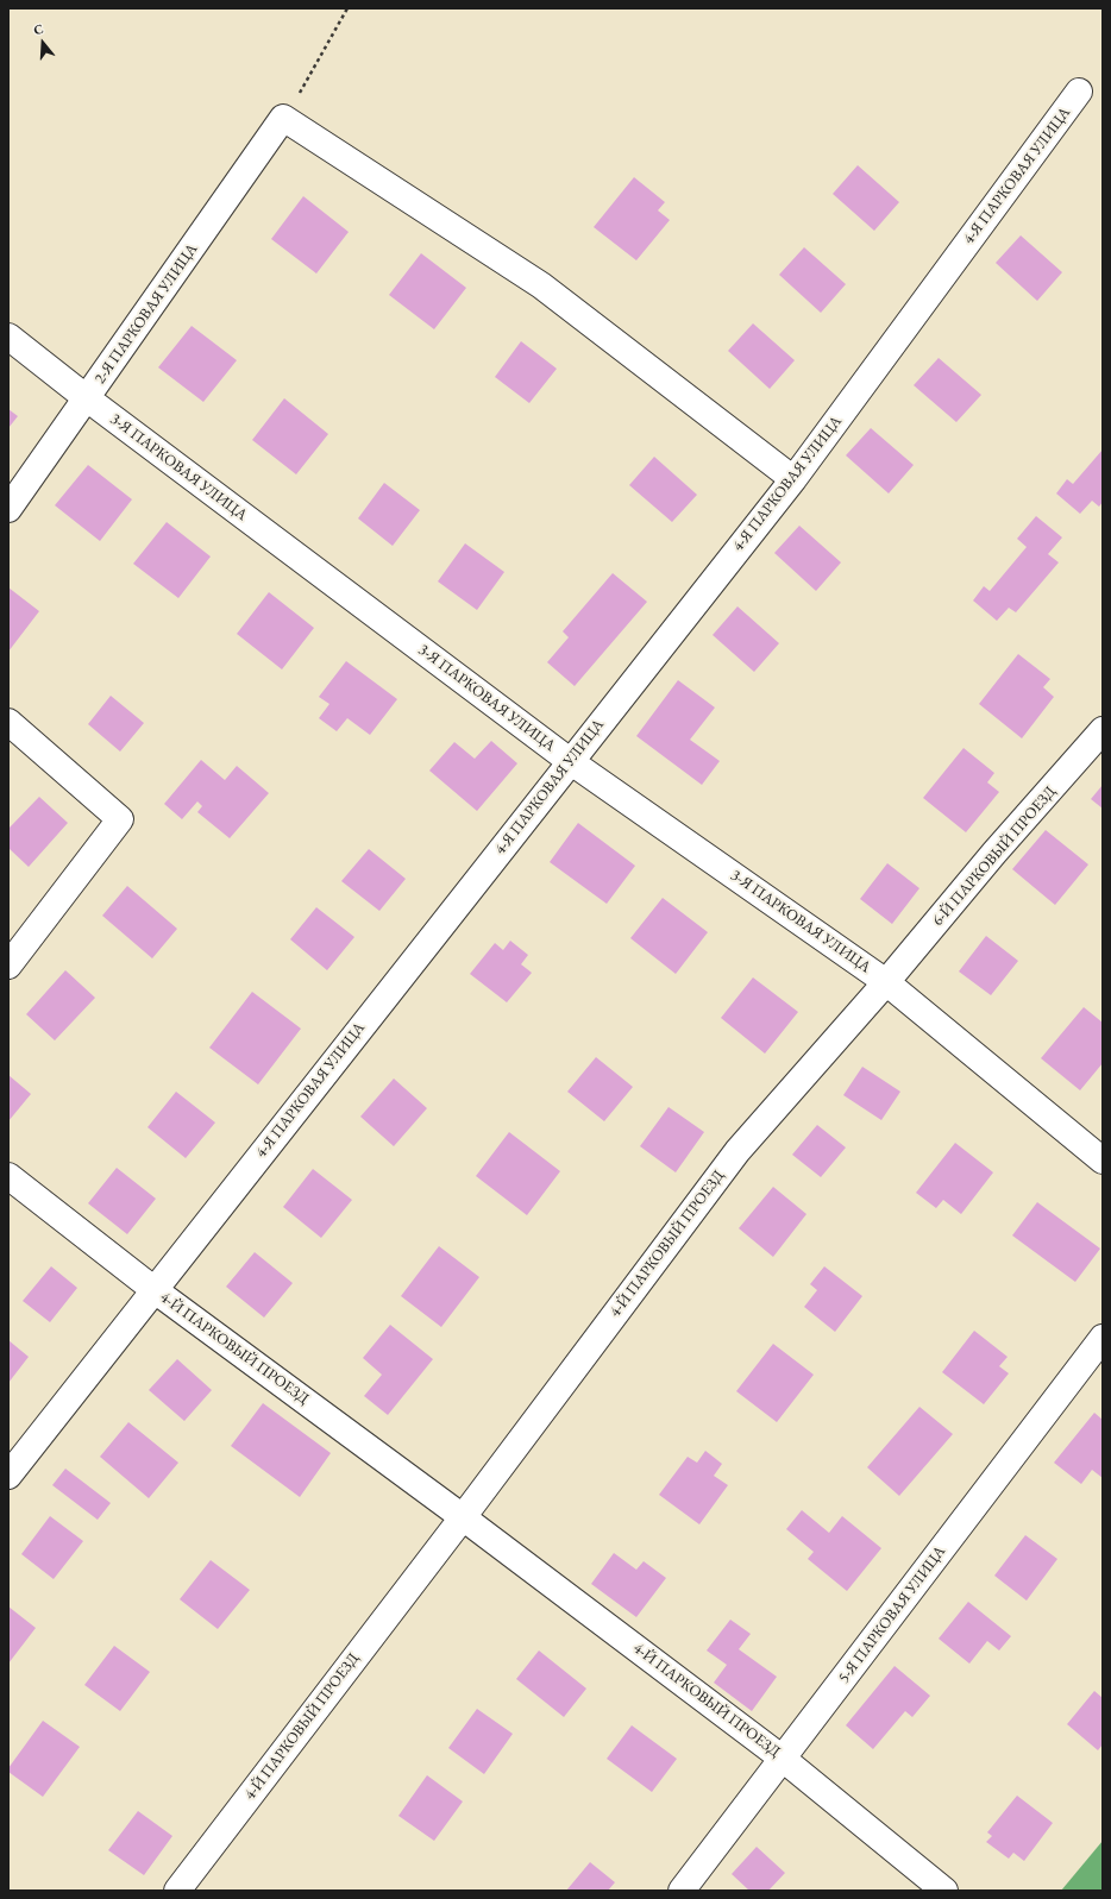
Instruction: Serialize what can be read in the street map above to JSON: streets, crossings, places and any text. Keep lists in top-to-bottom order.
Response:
{
  "streets": {
    "street": [
      "4-Я ПАРКОВАЯ УЛИЦА",
      "2-Я ПАРКОВАЯ УЛИЦА",
      "3-Я ПАРКОВАЯ УЛИЦА",
      "6-Й ПАРКОВЫЙ ПРОЕЗД",
      "4-Й ПАРКОВЫЙ ПРОЕЗД",
      "5-Я ПАРКОВАЯ УЛИЦА"
    ]
  },
  "crossings": [
    ["4-Я ПАРКОВАЯ УЛИЦА", "3-Я ПАРКОВАЯ УЛИЦА"],
    ["4-Я ПАРКОВАЯ УЛИЦА", "4-Й ПАРКОВЫЙ ПРОЕЗД"],
    ["2-Я ПАРКОВАЯ УЛИЦА", "3-Я ПАРКОВАЯ УЛИЦА"],
    ["3-Я ПАРКОВАЯ УЛИЦА", "6-Й ПАРКОВЫЙ ПРОЕЗД"],
    ["3-Я ПАРКОВАЯ УЛИЦА", "4-Й ПАРКОВЫЙ ПРОЕЗД"],
    ["6-Й ПАРКОВЫЙ ПРОЕЗД", "4-Й ПАРКОВЫЙ ПРОЕЗД"],
    ["4-Й ПАРКОВЫЙ ПРОЕЗД", "5-Я ПАРКОВАЯ УЛИЦА"]
  ],
  "north": "top"
}
